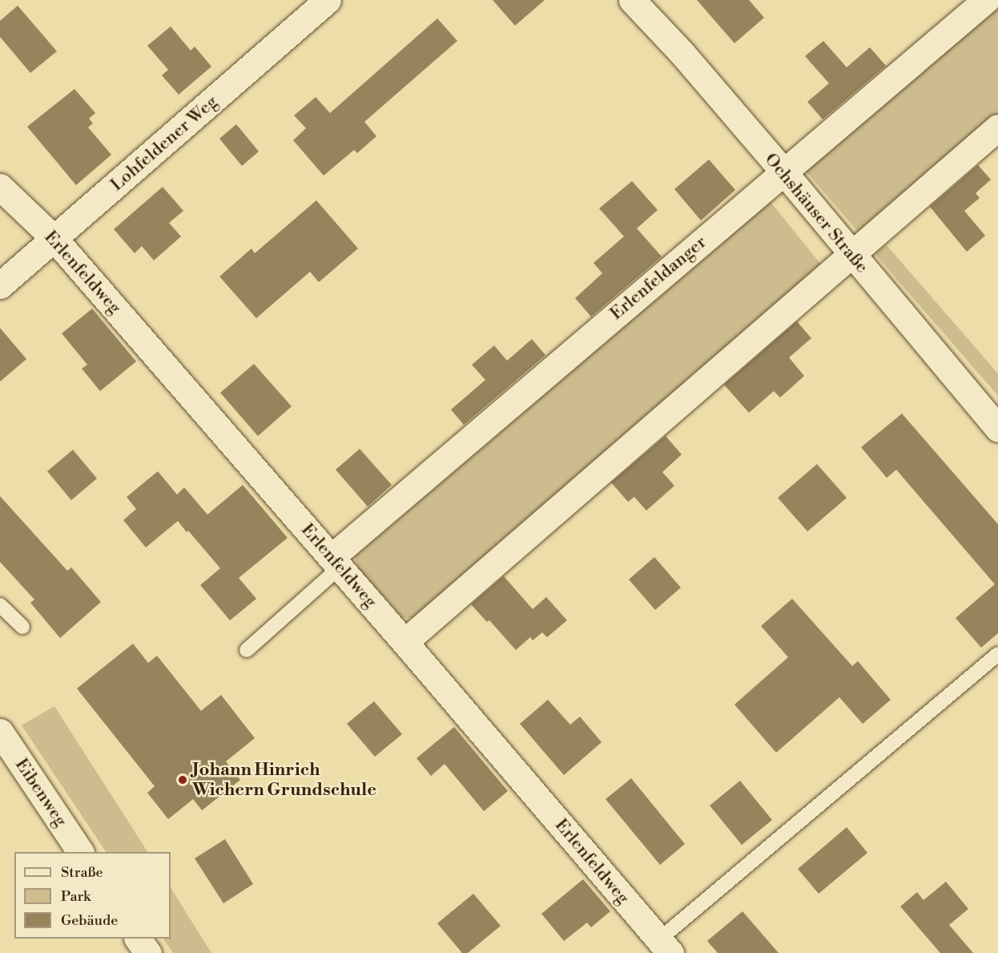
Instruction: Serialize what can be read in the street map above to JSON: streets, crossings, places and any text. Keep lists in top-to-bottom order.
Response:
{
  "streets": {
    "street": [
      "Lohfeldener Weg",
      "Ochshäuser Straße",
      "Erlenfeldweg",
      "Erlenfeldanger",
      "Eibenweg"
    ]
  },
  "crossings": [
    ["Lohfeldener Weg", "Erlenfeldweg"],
    ["Ochshäuser Straße", "Erlenfeldanger"],
    ["Erlenfeldweg", "Erlenfeldanger"]
  ],
  "places": ["Johann Hinrich Wichern Grundschule"],
  "legend": ["Straße", "Park", "Gebäude"]
}
